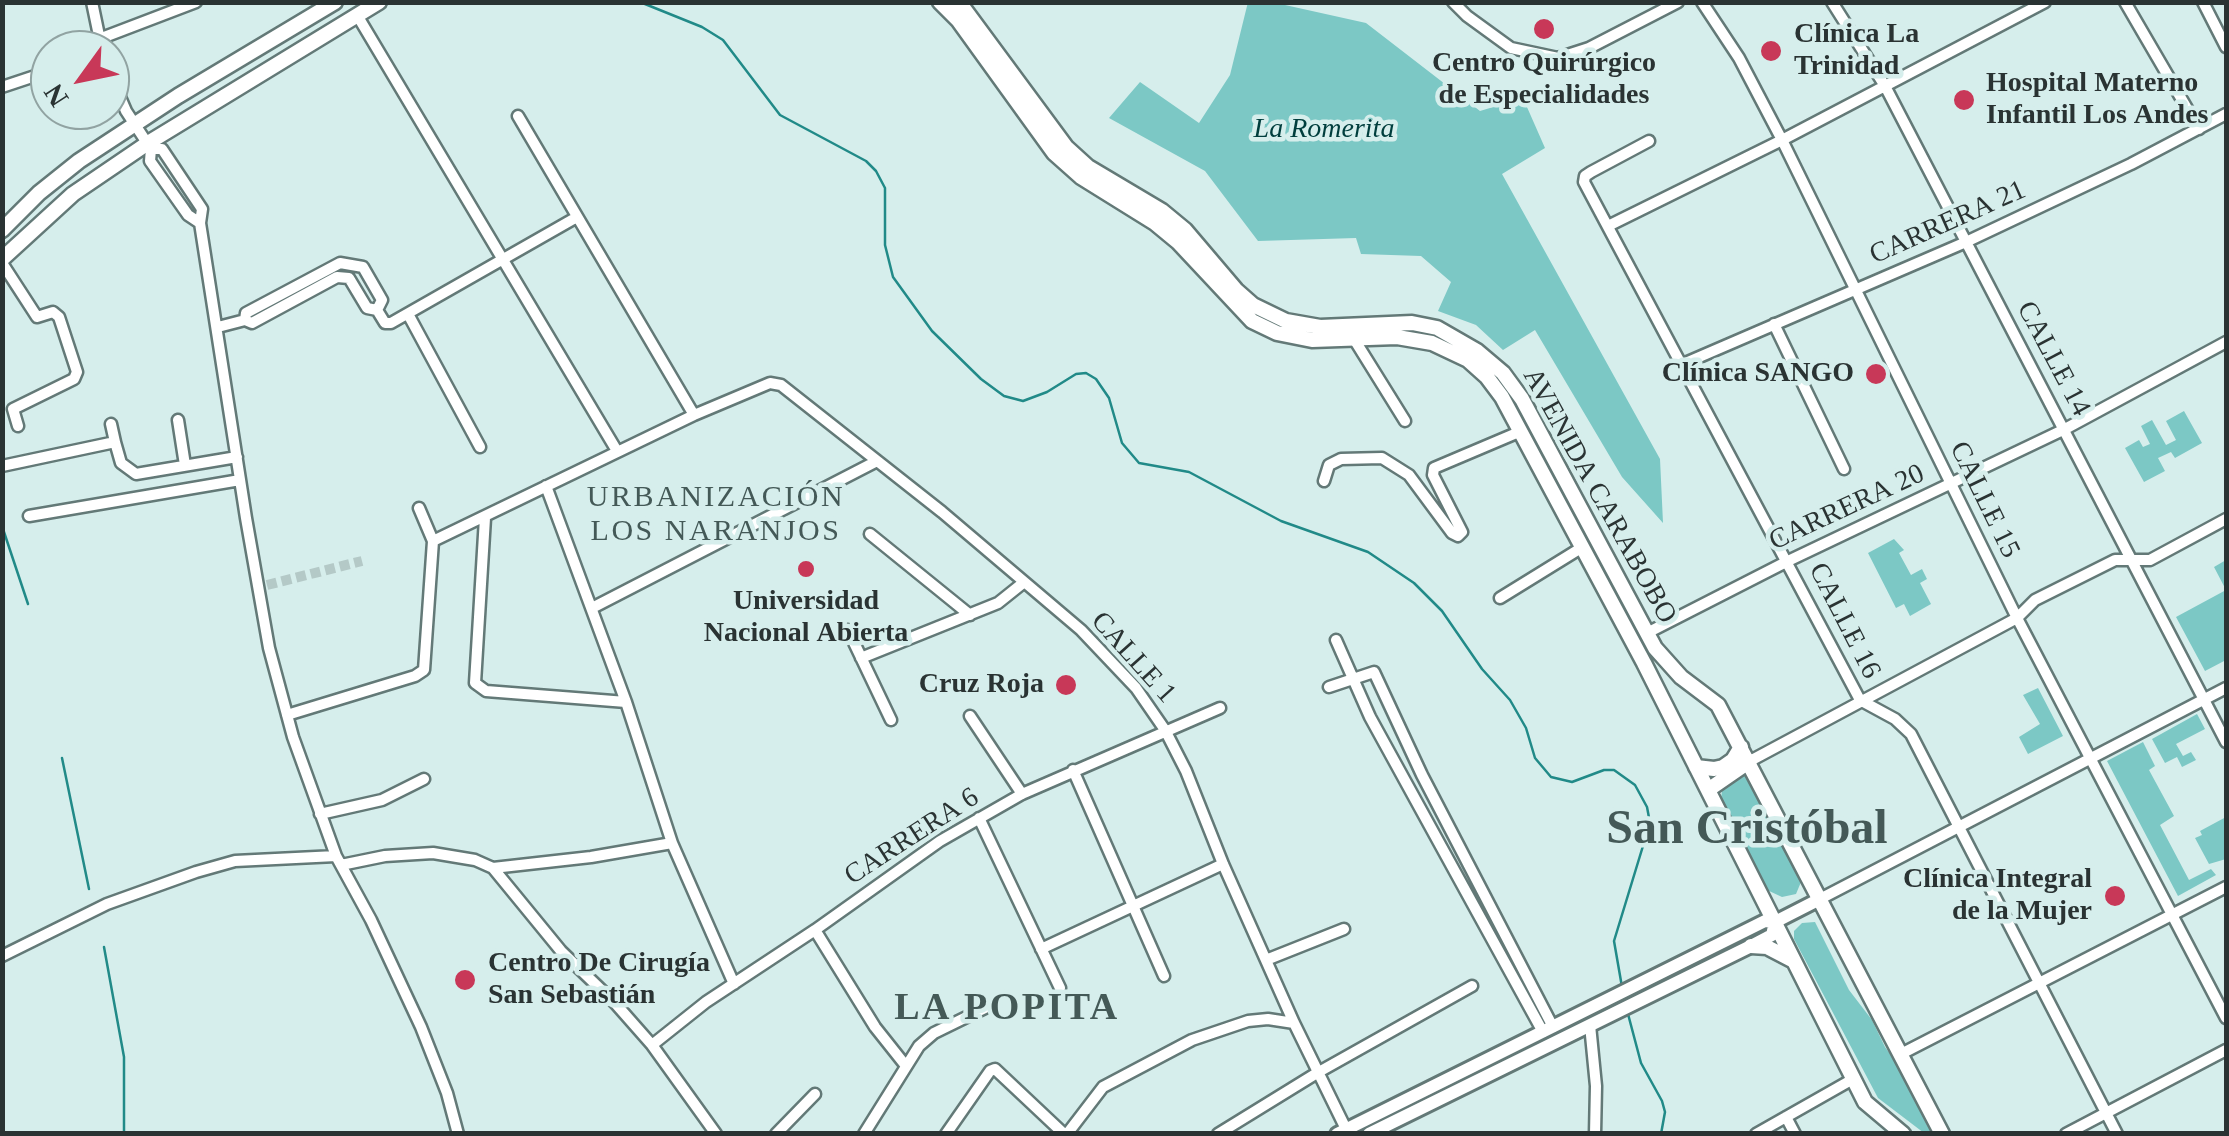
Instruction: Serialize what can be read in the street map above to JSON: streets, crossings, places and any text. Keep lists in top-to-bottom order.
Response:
{
  "streets": {
    "main road": ["AVENIDA CARABOBO"],
    "street": [
      "CARRERA 21",
      "CALLE 14",
      "CALLE 15",
      "CARRERA 20",
      "CALLE 16",
      "CALLE 1",
      "CARRERA 6"
    ]
  },
  "crossings": [
    ["CARRERA 21", "CALLE 14"],
    ["CARRERA 21", "CALLE 15"],
    ["CARRERA 21", "CALLE 16"],
    ["CALLE 14", "CARRERA 20"],
    ["AVENIDA CARABOBO", "CARRERA 20"],
    ["CALLE 15", "CARRERA 20"],
    ["CARRERA 20", "CALLE 16"],
    ["CALLE 1", "CARRERA 6"]
  ],
  "districts": ["URBANIZACIÓN LOS NARANJOS", "San Cristóbal", "LA POPITA"],
  "parks": ["La Romerita"],
  "places": [
    "Centro Quirúrgico de Especialidades",
    "Clínica La Trinidad",
    "Hospital Materno Infantil Los Andes",
    "Clínica SANGO",
    "Universidad Nacional Abierta",
    "Cruz Roja",
    "Clínica Integral de la Mujer",
    "Centro De Cirugía San Sebastián"
  ],
  "north": "bottom left"
}
